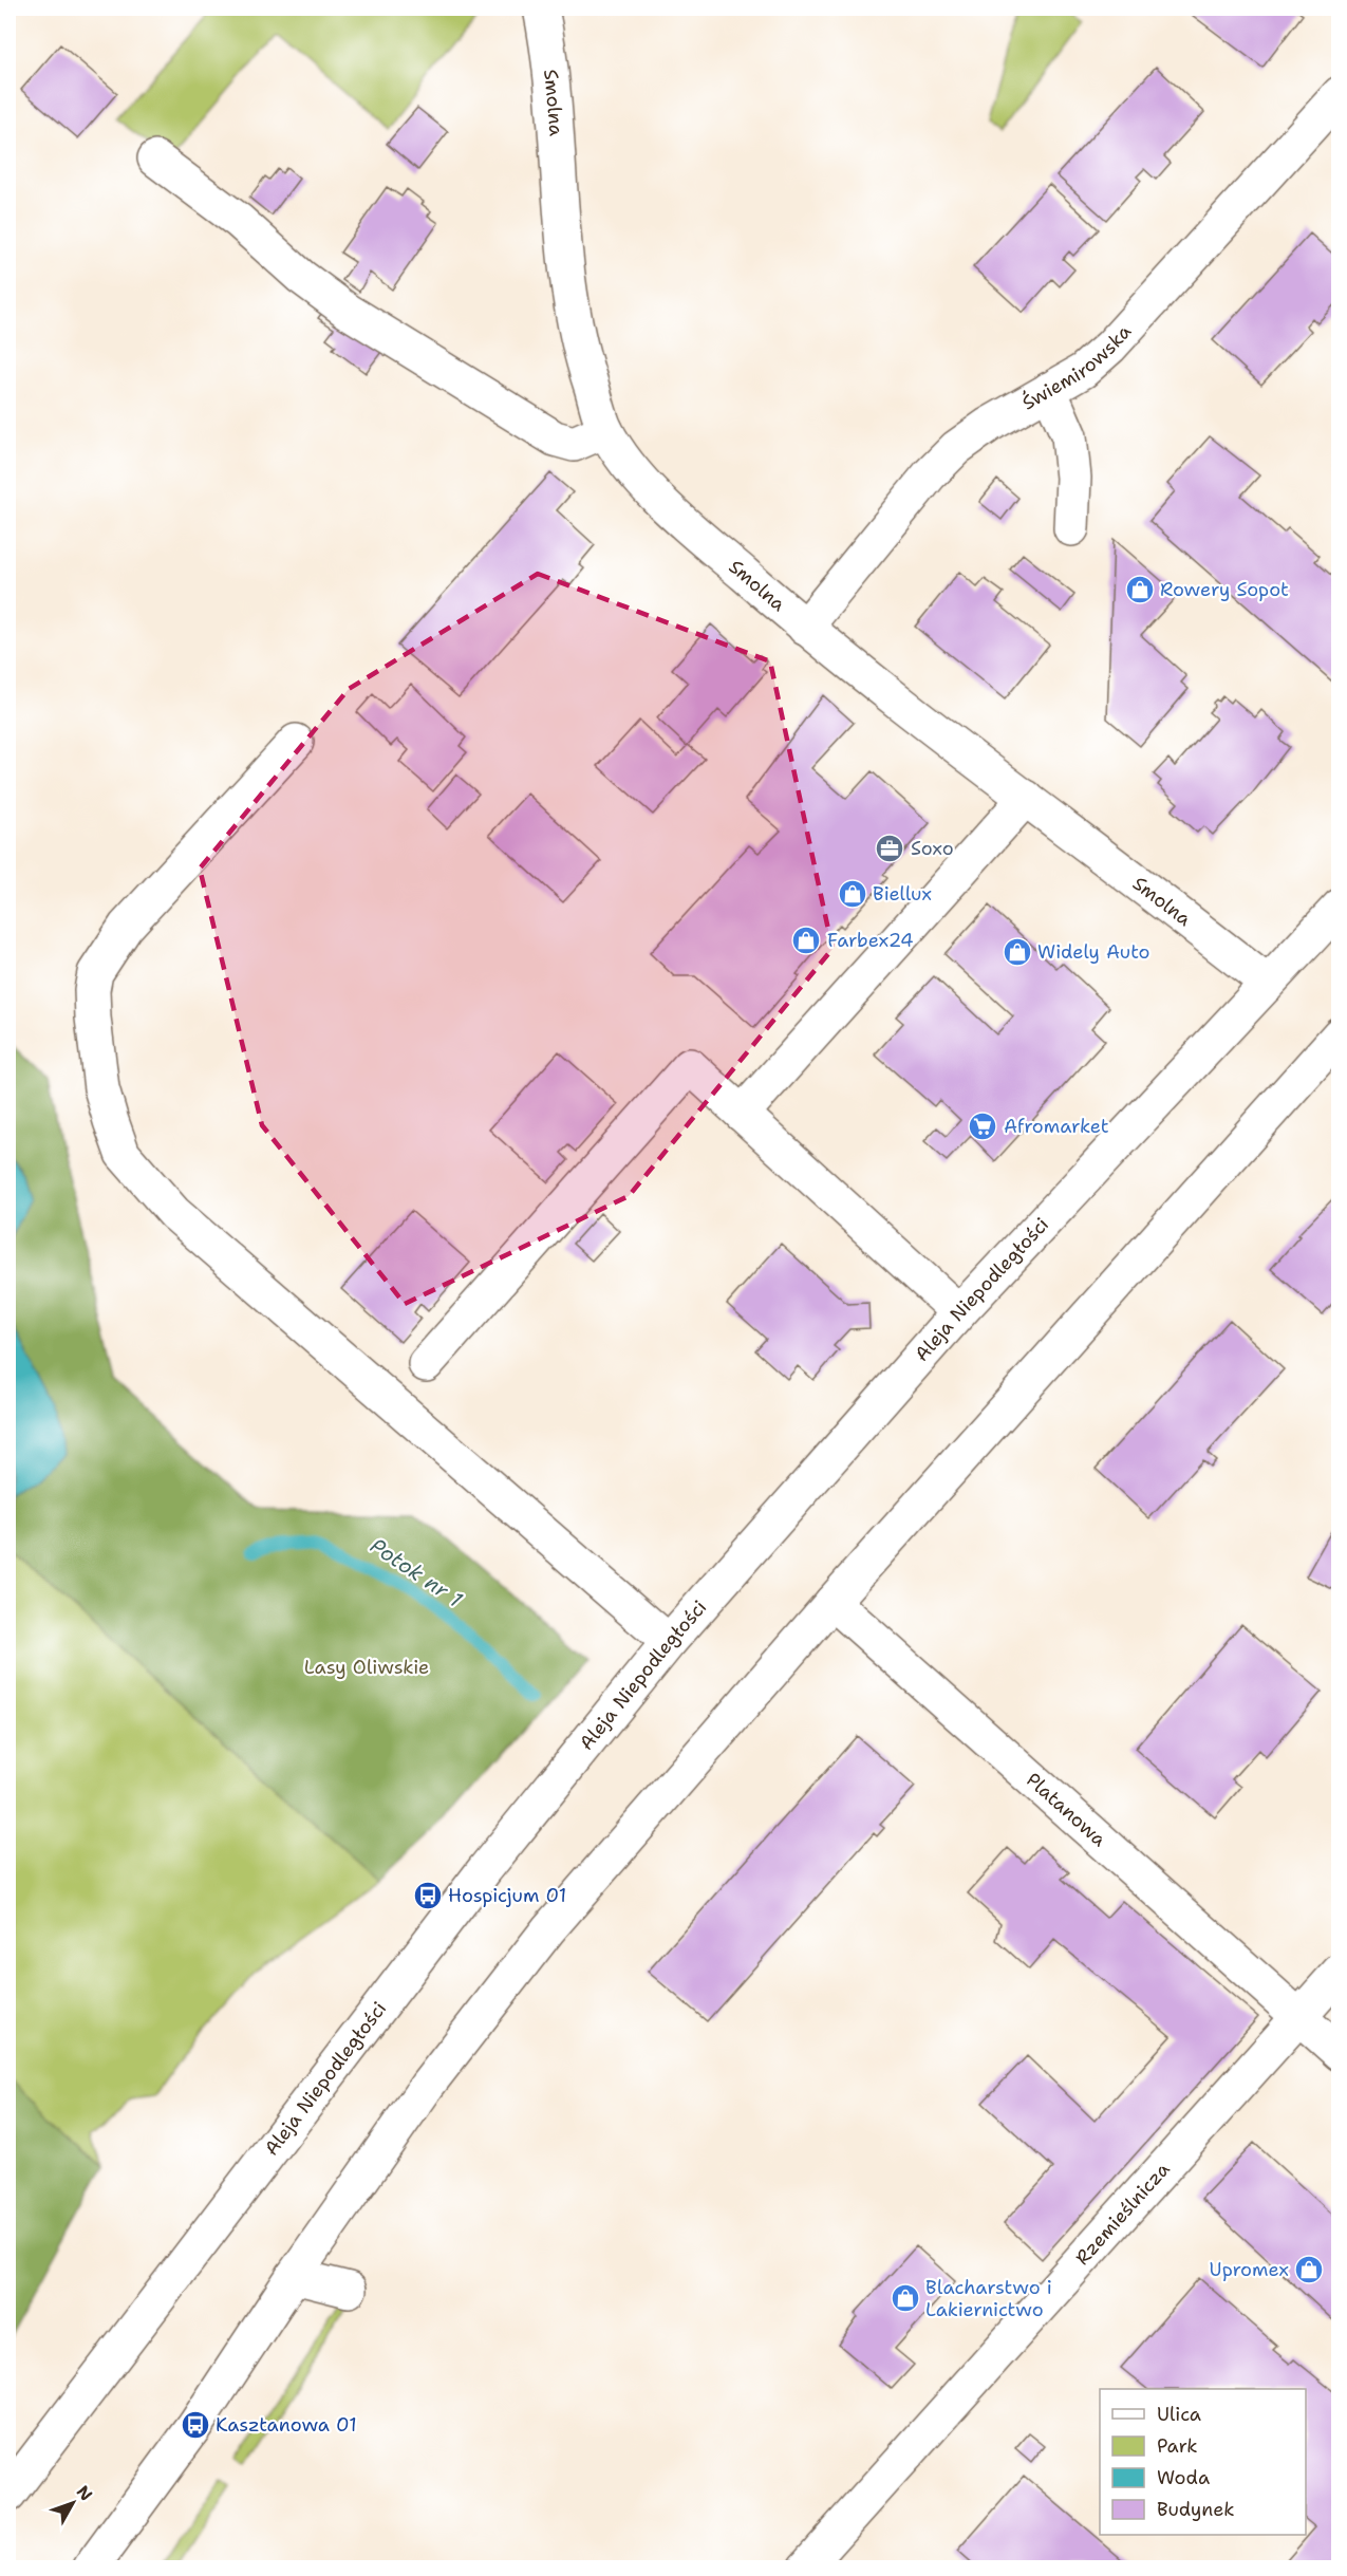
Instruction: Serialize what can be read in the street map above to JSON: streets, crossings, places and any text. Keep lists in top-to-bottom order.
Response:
{
  "streets": {
    "main road": [
      "Smolna",
      "Świemirowska",
      "Aleja Niepodległości",
      "Platanowa",
      "Rzemieślnicza"
    ]
  },
  "crossings": [
    ["Smolna", "Świemirowska"],
    ["Smolna", "Aleja Niepodległości"],
    ["Platanowa", "Rzemieślnicza"]
  ],
  "water": ["Potok nr 1"],
  "parks": ["Lasy Oliwskie"],
  "places": {
    "shop": [
      "Rowery Sopot",
      "Biellux",
      "Farbex24",
      "Widely Auto",
      "Upromex",
      "Blacharstwo i Lakiernictwo"
    ],
    "office": ["Soxo"],
    "supermarket": ["Afromarket"],
    "bus stop": ["Hospicjum 01", "Kasztanowa 01"]
  },
  "legend": [
    "Ulica",
    "Park",
    "Woda",
    "Budynek"
  ],
  "north": "top right"
}
